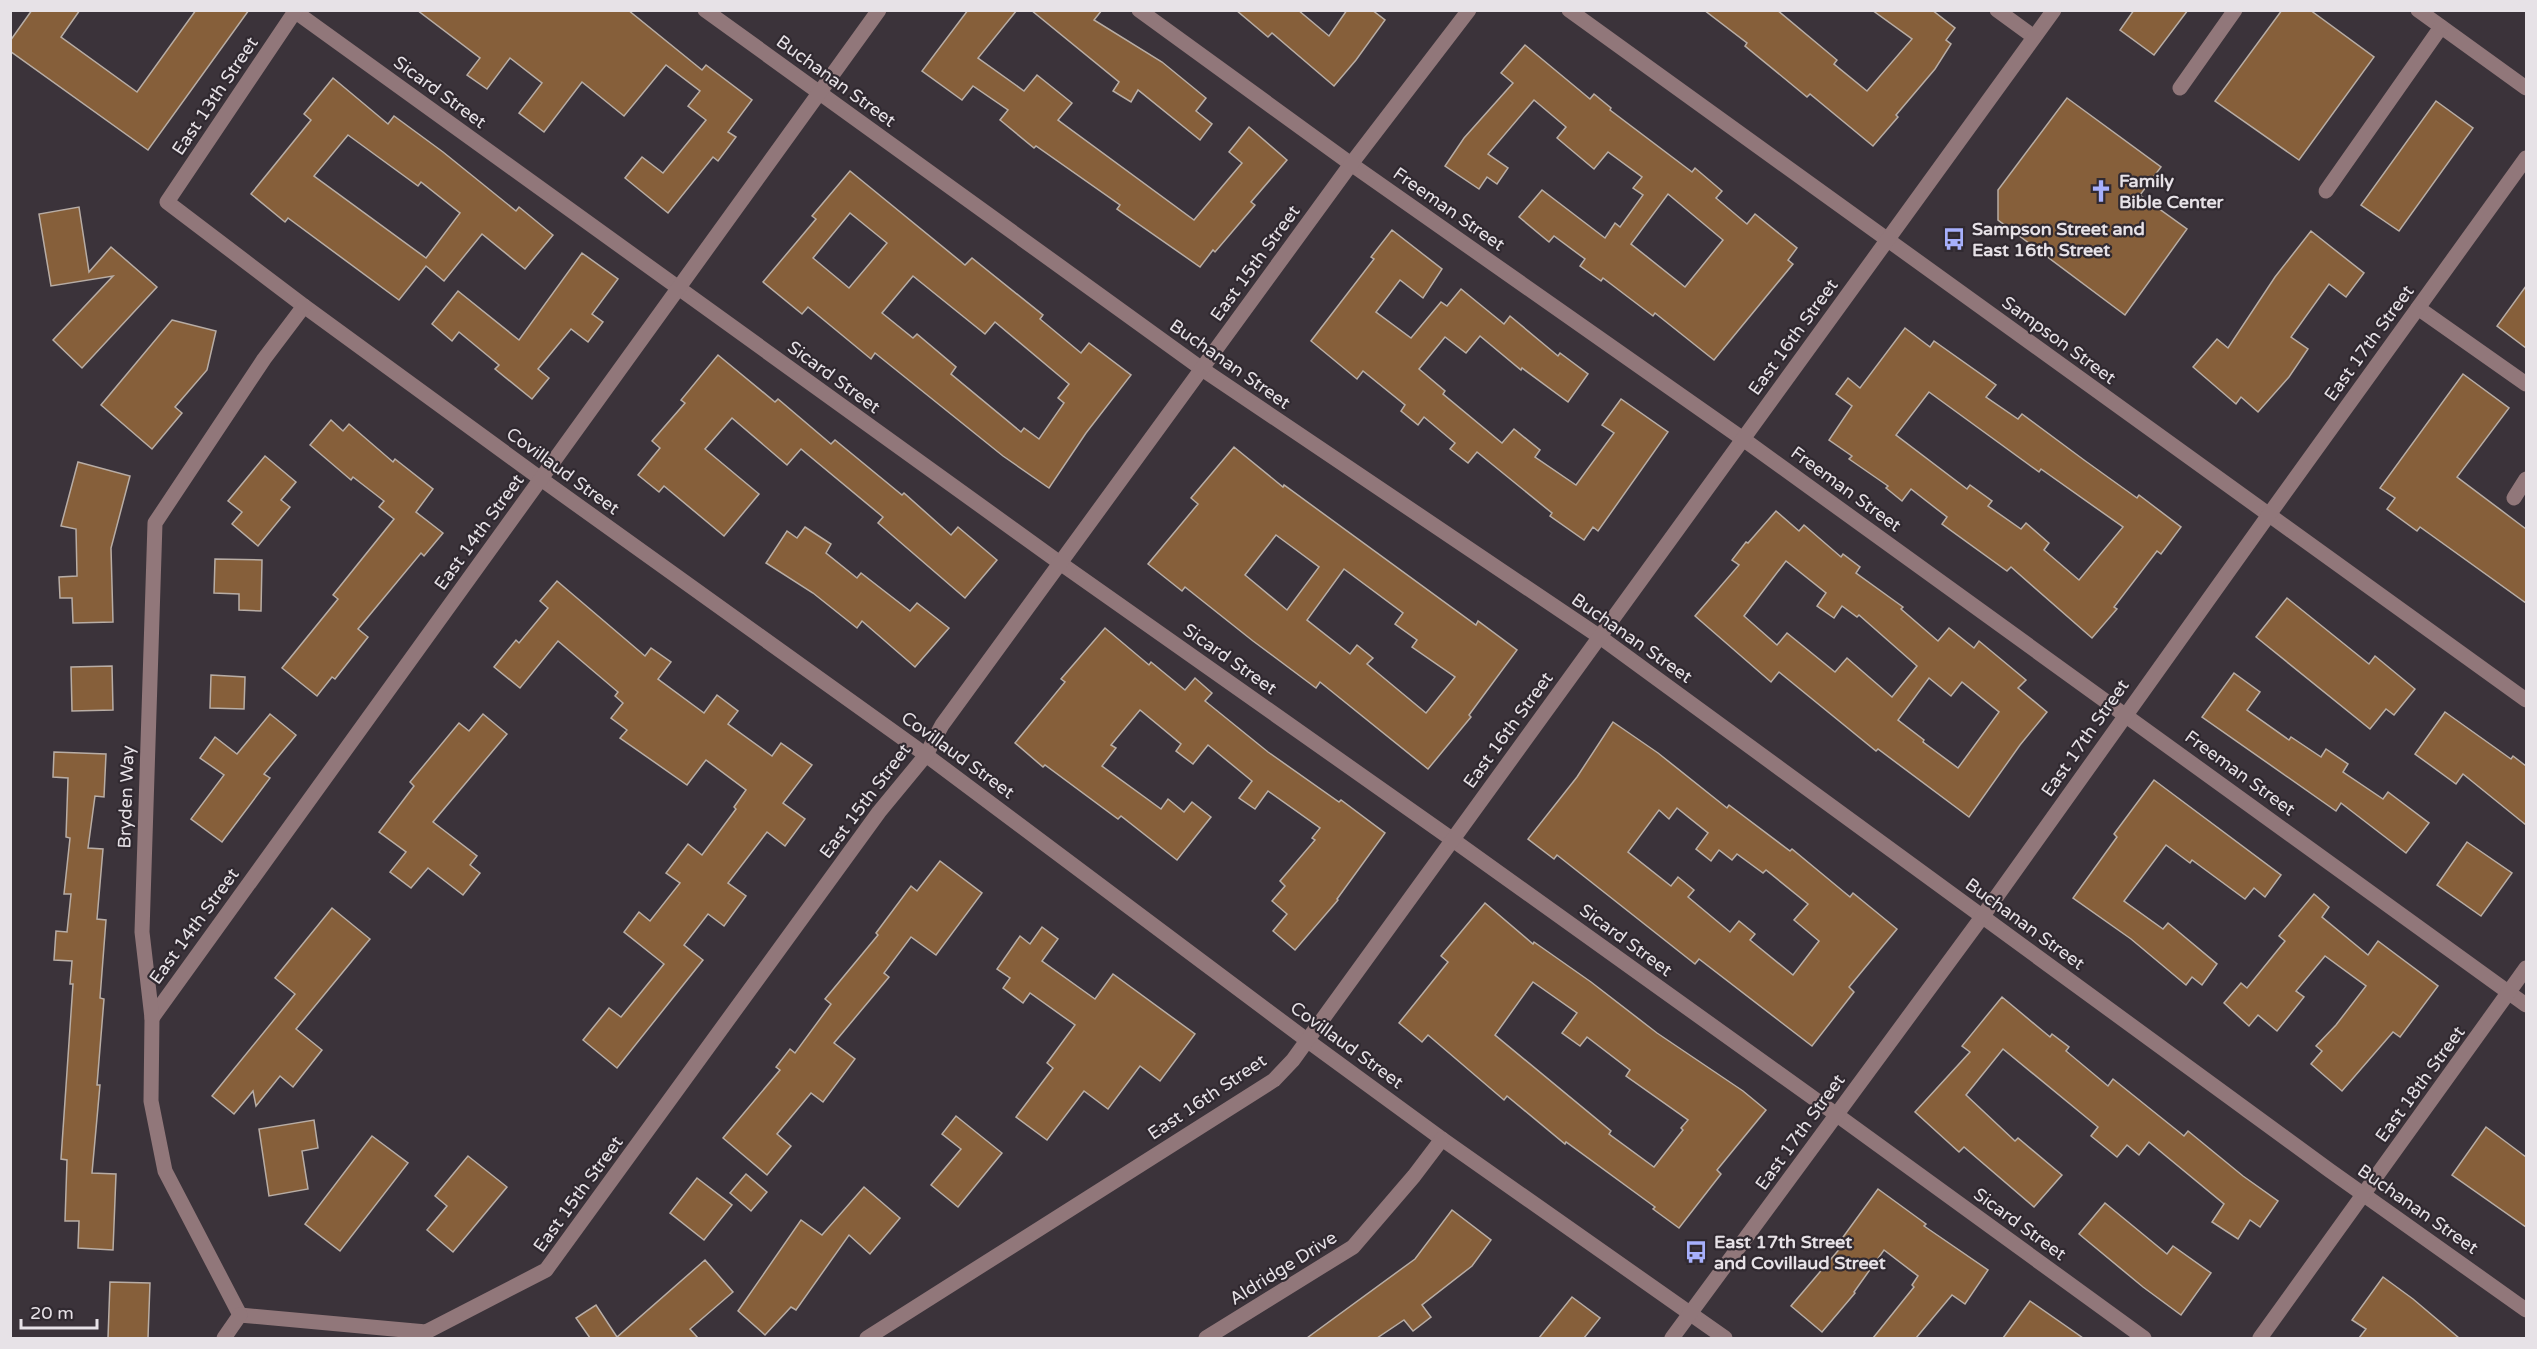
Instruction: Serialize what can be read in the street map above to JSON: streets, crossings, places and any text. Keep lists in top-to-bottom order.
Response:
{
  "streets": {
    "street": [
      "Buchanan Street",
      "Sicard Street",
      "East 13th Street",
      "Freeman Street",
      "East 15th Street",
      "East 16th Street",
      "Sampson Street",
      "East 17th Street",
      "Covillaud Street",
      "East 14th Street",
      "Bryden Way",
      "East 18th Street",
      "Aldridge Drive"
    ]
  },
  "crossings": [
    ["Buchanan Street", "East 15th Street"],
    ["Buchanan Street", "East 16th Street"],
    ["Buchanan Street", "East 17th Street"],
    ["Buchanan Street", "East 14th Street"],
    ["Buchanan Street", "East 18th Street"],
    ["Sicard Street", "East 13th Street"],
    ["Sicard Street", "East 15th Street"],
    ["Sicard Street", "East 16th Street"],
    ["Sicard Street", "East 17th Street"],
    ["Sicard Street", "East 14th Street"],
    ["East 13th Street", "Covillaud Street"],
    ["Freeman Street", "East 15th Street"],
    ["Freeman Street", "East 16th Street"],
    ["Freeman Street", "East 17th Street"],
    ["Freeman Street", "East 18th Street"],
    ["East 15th Street", "Covillaud Street"],
    ["East 15th Street", "Bryden Way"],
    ["East 16th Street", "Sampson Street"],
    ["East 16th Street", "Covillaud Street"],
    ["Sampson Street", "East 17th Street"],
    ["East 17th Street", "Covillaud Street"],
    ["Covillaud Street", "East 14th Street"],
    ["Covillaud Street", "Bryden Way"],
    ["Covillaud Street", "Aldridge Drive"],
    ["East 14th Street", "Bryden Way"]
  ],
  "places": {
    "church": ["Family Bible Center"],
    "bus stop": ["Sampson Street and East 16th Street", "East 17th Street and Covillaud Street"]
  },
  "scale_bar": "20 m"
}
